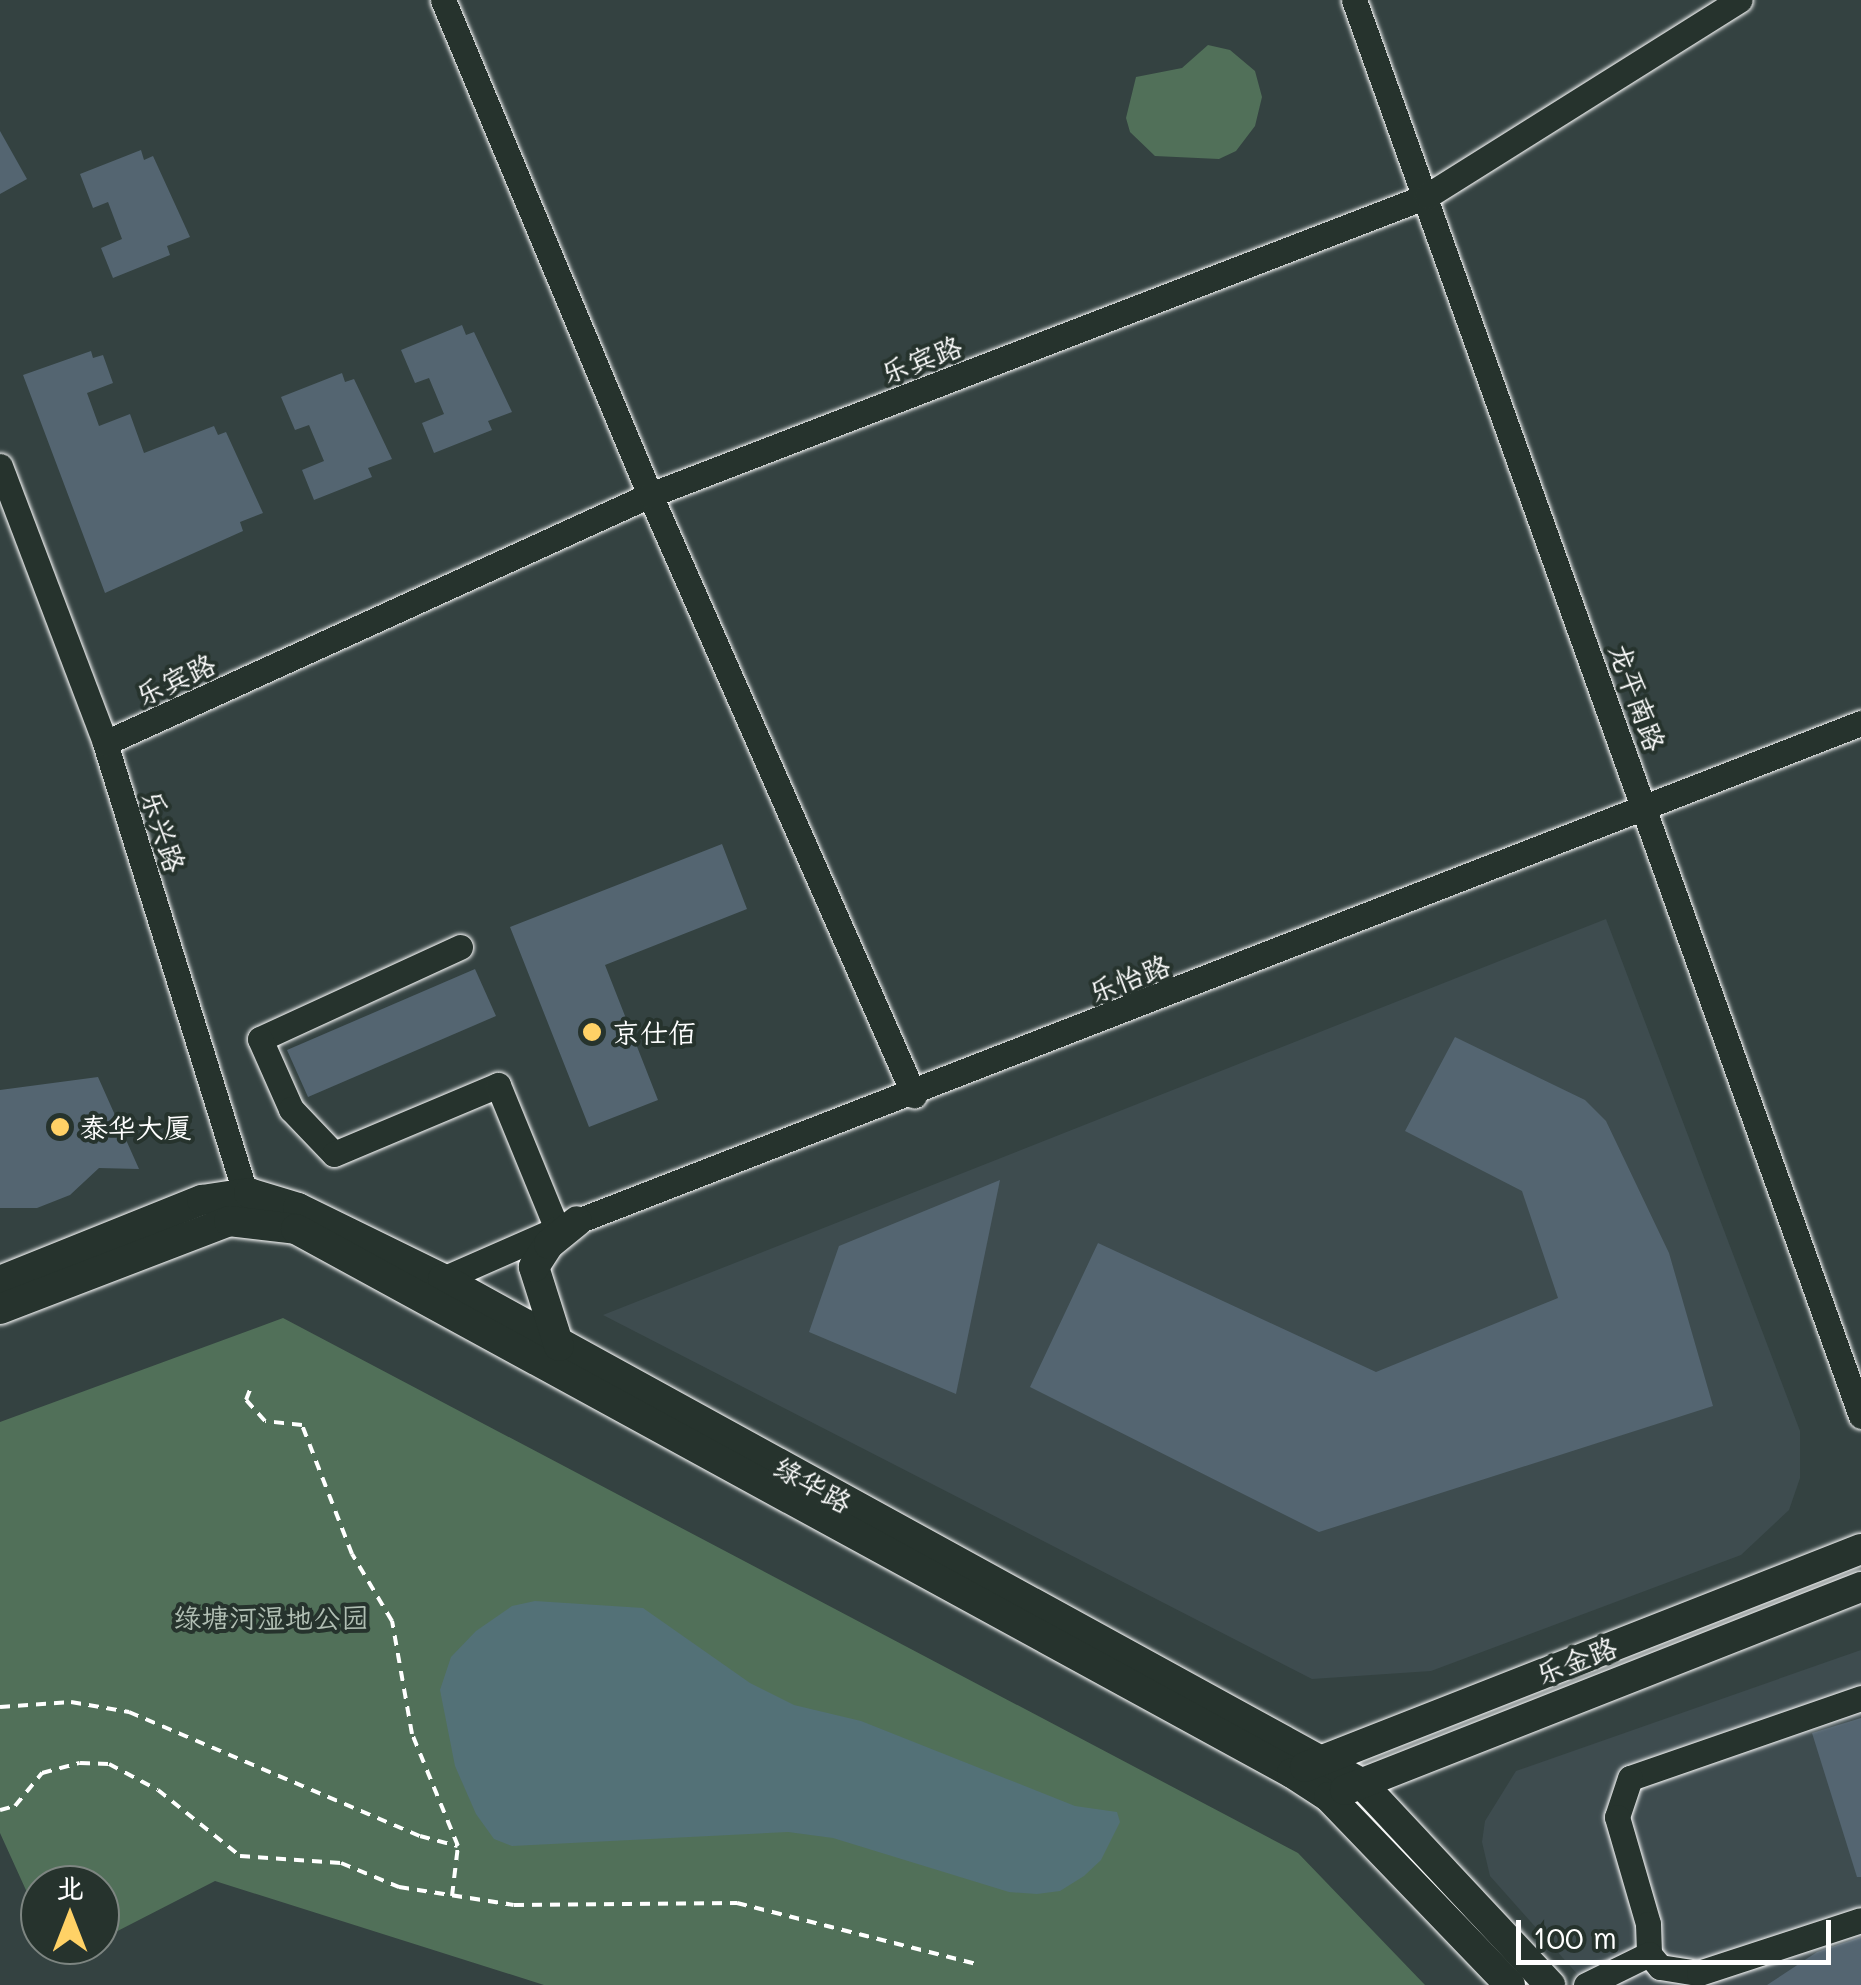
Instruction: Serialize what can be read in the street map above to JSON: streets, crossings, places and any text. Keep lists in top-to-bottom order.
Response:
{
  "streets": {
    "main road": ["绿华路", "乐金路"],
    "street": [
      "乐宾路",
      "龙平南路",
      "乐兴路",
      "乐怡路"
    ]
  },
  "crossings": [
    ["乐宾路", "龙平南路"],
    ["乐宾路", "乐兴路"],
    ["龙平南路", "乐怡路"],
    ["乐兴路", "绿华路"],
    ["乐怡路", "绿华路"],
    ["绿华路", "乐金路"]
  ],
  "parks": ["绿塘河湿地公园"],
  "places": ["京仕佰", "泰华大厦"],
  "scale_bar": "100 m",
  "north": "top"
}
